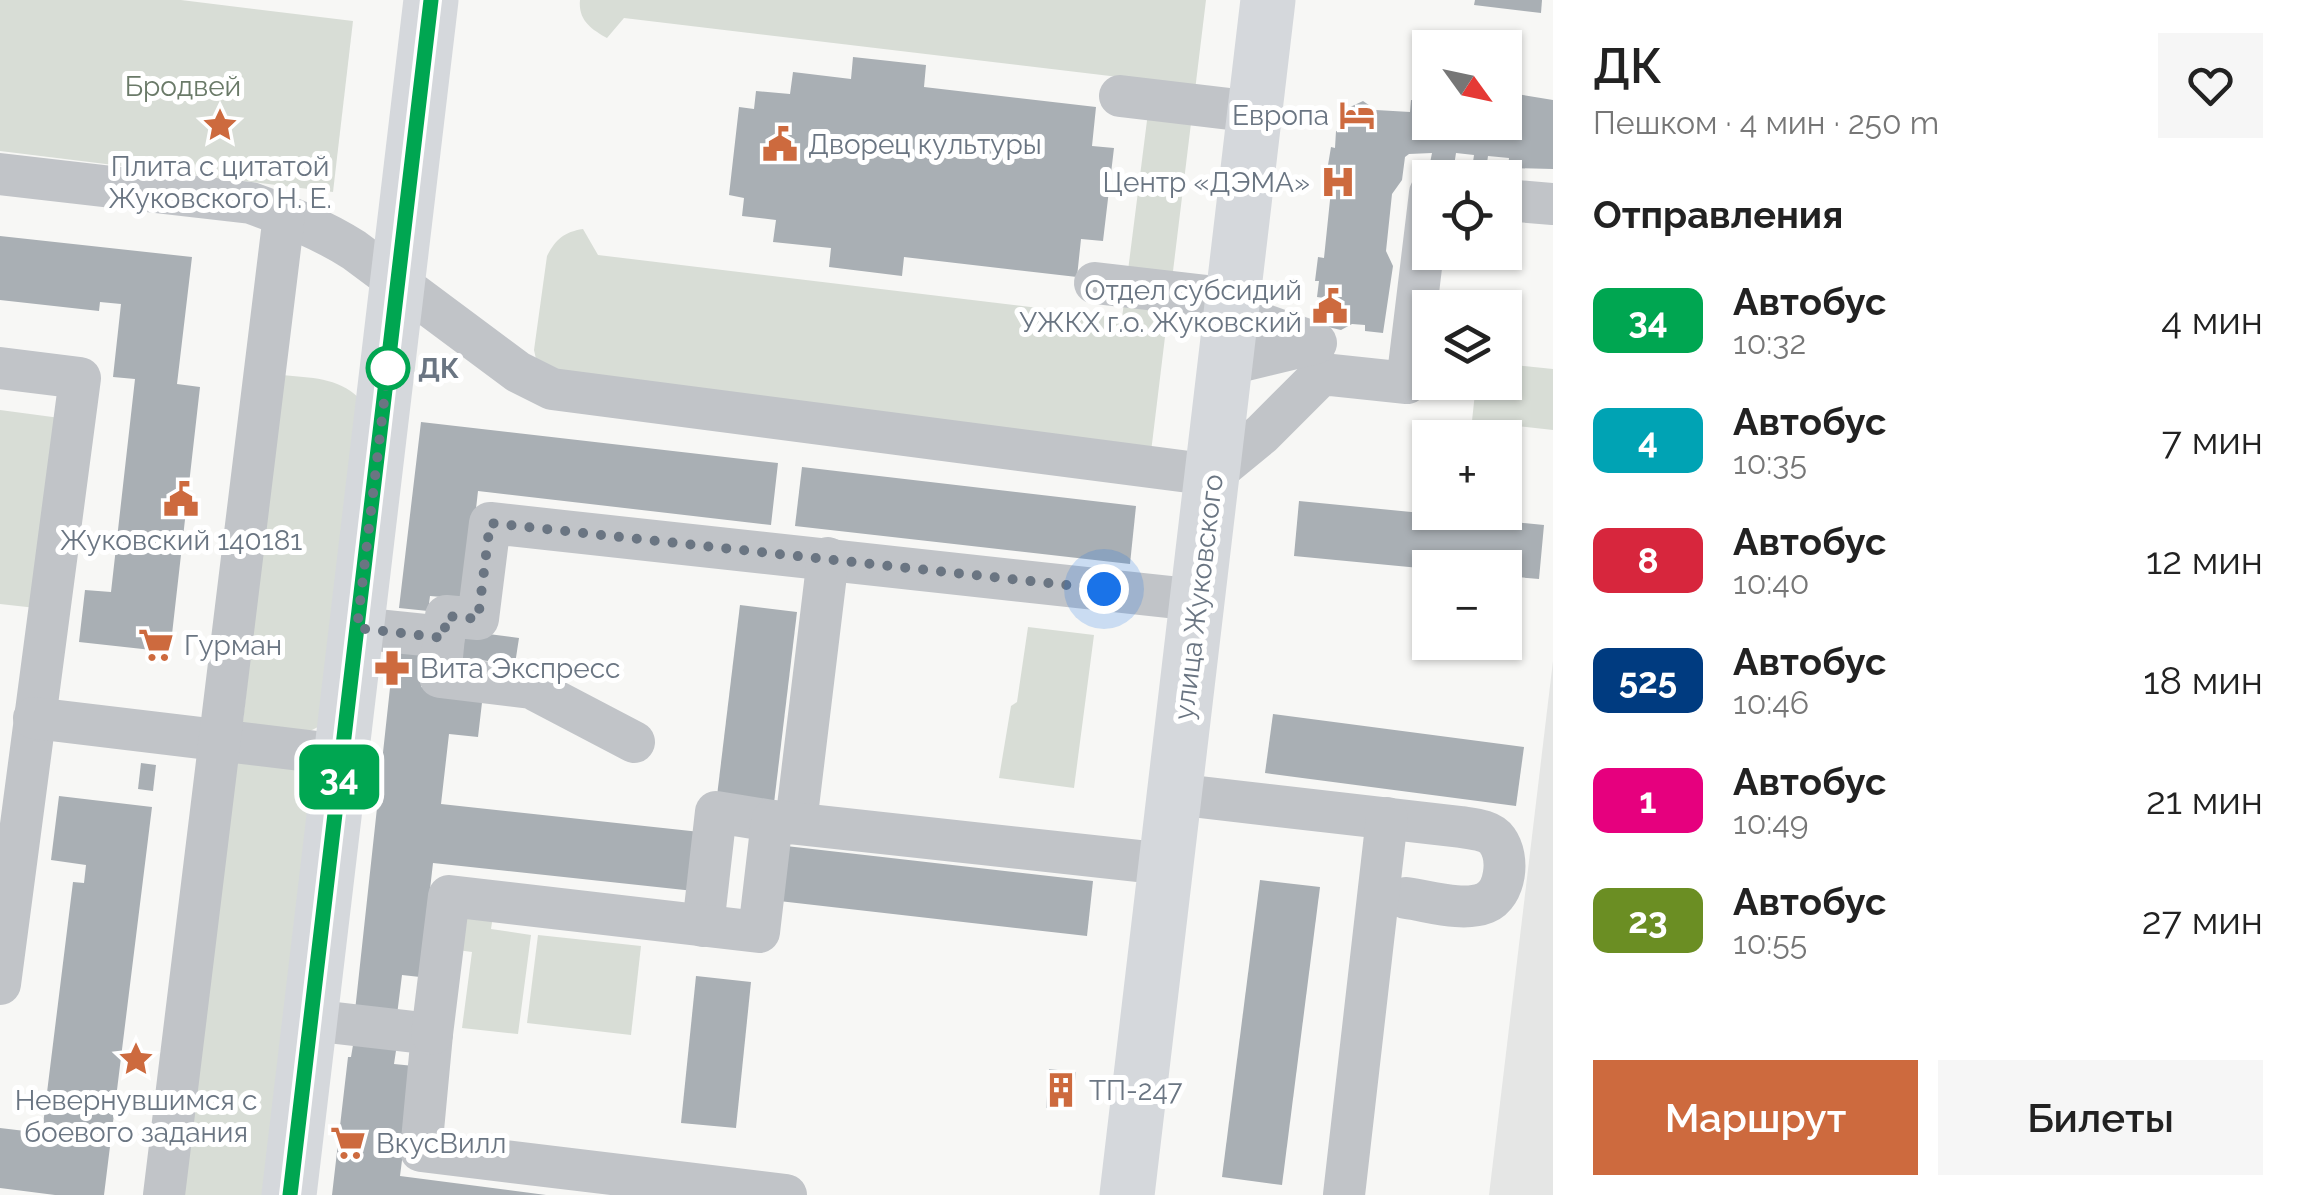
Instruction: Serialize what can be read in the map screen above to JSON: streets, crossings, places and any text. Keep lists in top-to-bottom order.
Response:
{
  "streets": {
    "main road": ["улица Жуковского"]
  },
  "parks": ["Бродвей"],
  "places": {
    "hotel": ["Европа"],
    "place": ["Плита с цитатой Жуковского Н. Е.", "Невернувшимся с боевого задания"],
    "public building": ["Дворец культуры", "Отдел субсидий УЖКХ г.о. Жуковский", "Жуковский 140181"],
    "hospital": ["Центр «ДЭМА»"],
    "other": ["ДК"],
    "supermarket": ["Гурман", "ВкусВилл"],
    "pharmacy": ["Вита Экспресс"],
    "building": ["ТП-247"]
  },
  "lines": ["bus line 34"],
  "north": "bottom right",
  "page": {
    "on_map": "34",
    "heading": [
      ["ДК", "Пешком · 4 мин · 250 m"],
      "Отправления"
    ],
    "map_buttons": ["+", "−"],
    "list": [
      {
        "mark": "34",
        "name": "Автобус",
        "note": "10:32",
        "value": "4 мин"
      },
      {
        "mark": "4",
        "name": "Автобус",
        "note": "10:35",
        "value": "7 мин"
      },
      {
        "mark": "8",
        "name": "Автобус",
        "note": "10:40",
        "value": "12 мин"
      },
      {
        "mark": "525",
        "name": "Автобус",
        "note": "10:46",
        "value": "18 мин"
      },
      {
        "mark": "1",
        "name": "Автобус",
        "note": "10:49",
        "value": "21 мин"
      },
      {
        "mark": "23",
        "name": "Автобус",
        "note": "10:55",
        "value": "27 мин"
      }
    ],
    "buttons": ["Маршрут", "Билеты"]
  }
}
